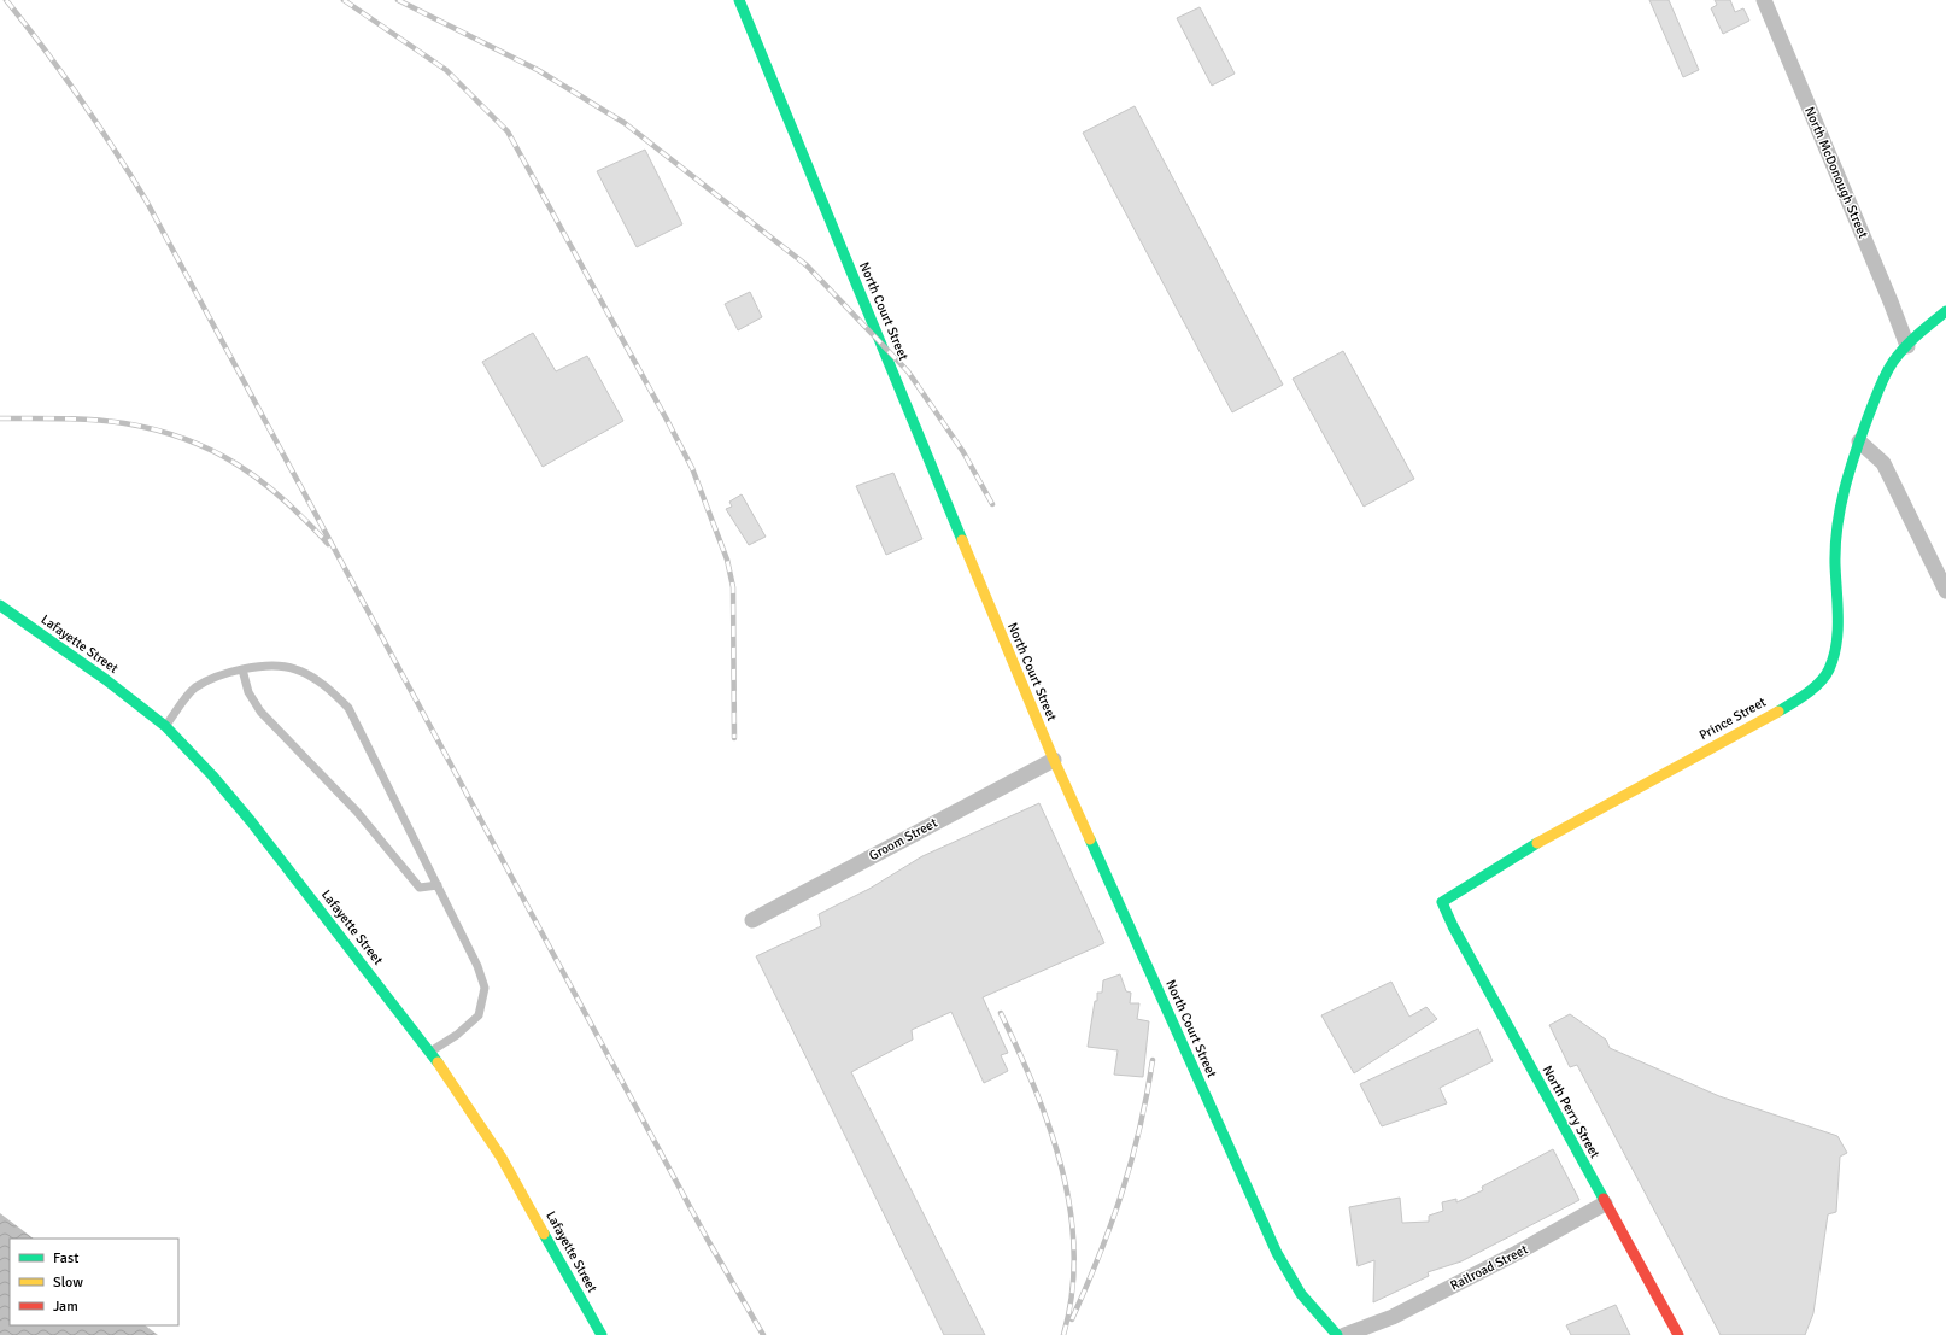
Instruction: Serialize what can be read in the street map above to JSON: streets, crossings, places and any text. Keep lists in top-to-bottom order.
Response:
{
  "streets": {
    "street": [
      "North McDonough Street",
      "North Court Street",
      "Lafayette Street",
      "Prince Street",
      "Groom Street",
      "North Perry Street",
      "Railroad Street"
    ]
  },
  "crossings": [
    ["North McDonough Street", "Prince Street"],
    ["North Court Street", "Groom Street"],
    ["Prince Street", "North Perry Street"],
    ["North Perry Street", "Railroad Street"]
  ],
  "legend": ["Fast", "Slow", "Jam"]
}
